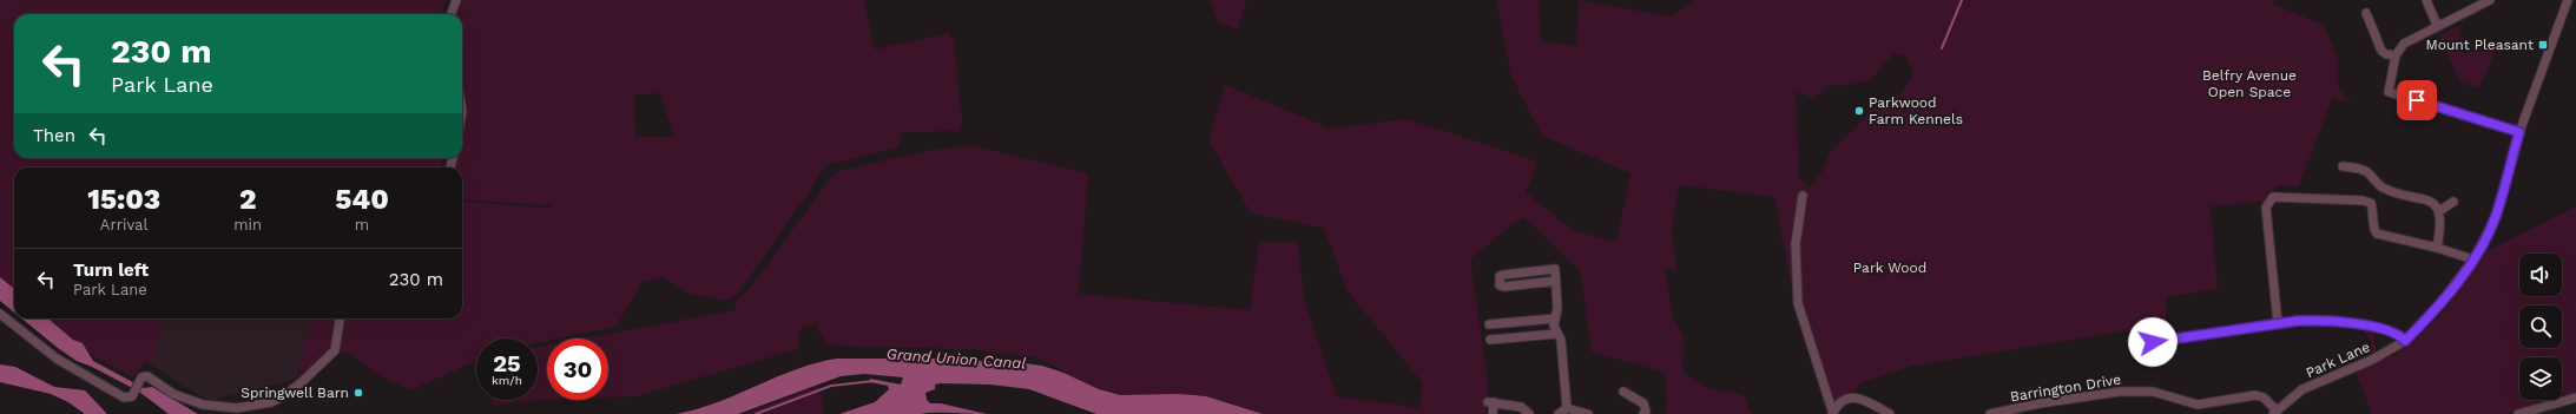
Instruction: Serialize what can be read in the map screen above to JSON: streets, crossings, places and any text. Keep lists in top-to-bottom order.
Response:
{
  "streets": {
    "street": ["Park Lane", "Barrington Drive"]
  },
  "crossings": [
    ["Park Lane", "Barrington Drive"]
  ],
  "water": ["Grand Union Canal"],
  "parks": ["Belfry Avenue Open Space", "Park Wood"],
  "places": {
    "transit": ["Mount Pleasant"],
    "other": ["Parkwood Farm Kennels", "Springwell Barn"]
  },
  "page": {
    "turn": ["230 m", "Park Lane"],
    "then": "Then",
    "eta": [
      "15:03",
      "Arrival",
      "2",
      "min",
      "540",
      "m"
    ],
    "list": [
      {
        "name": "Turn left",
        "note": "Park Lane",
        "value": "230 m"
      }
    ],
    "speed": "25 km/h",
    "limit": "30"
  }
}
